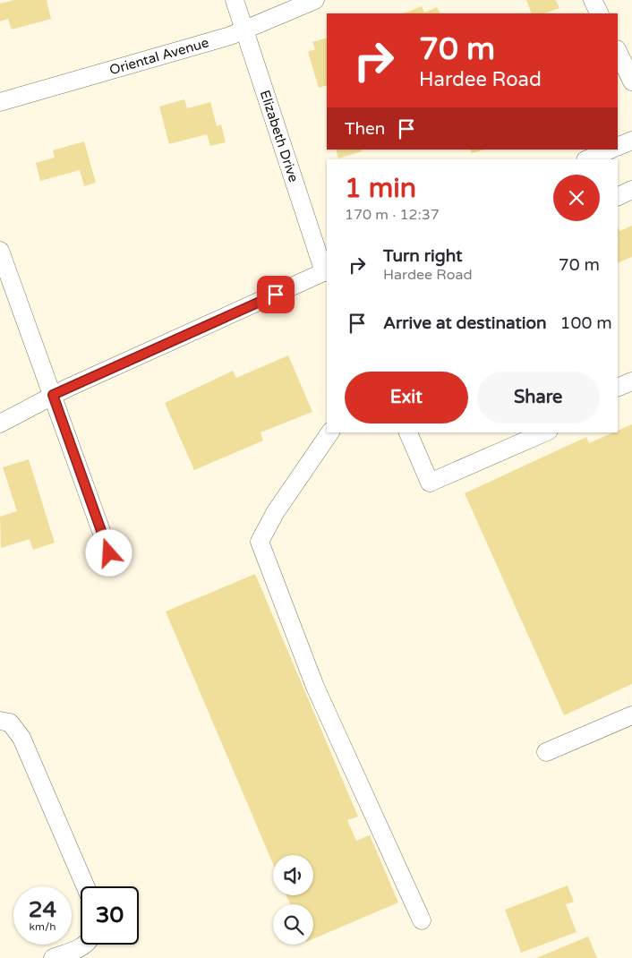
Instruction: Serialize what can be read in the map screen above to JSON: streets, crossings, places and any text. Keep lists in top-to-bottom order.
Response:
{
  "streets": {
    "street": ["Oriental Avenue", "Elizabeth Drive"]
  },
  "crossings": [
    ["Oriental Avenue", "Elizabeth Drive"]
  ],
  "page": {
    "turn": ["70 m", "Hardee Road"],
    "then": "Then",
    "heading": ["1 min", "170 m · 12:37"],
    "list": [
      {
        "name": "Turn right",
        "note": "Hardee Road",
        "value": "70 m"
      },
      {
        "name": "Arrive at destination",
        "value": "100 m"
      }
    ],
    "buttons": ["Exit", "Share"],
    "speed": "24 km/h",
    "limit": "30"
  }
}
